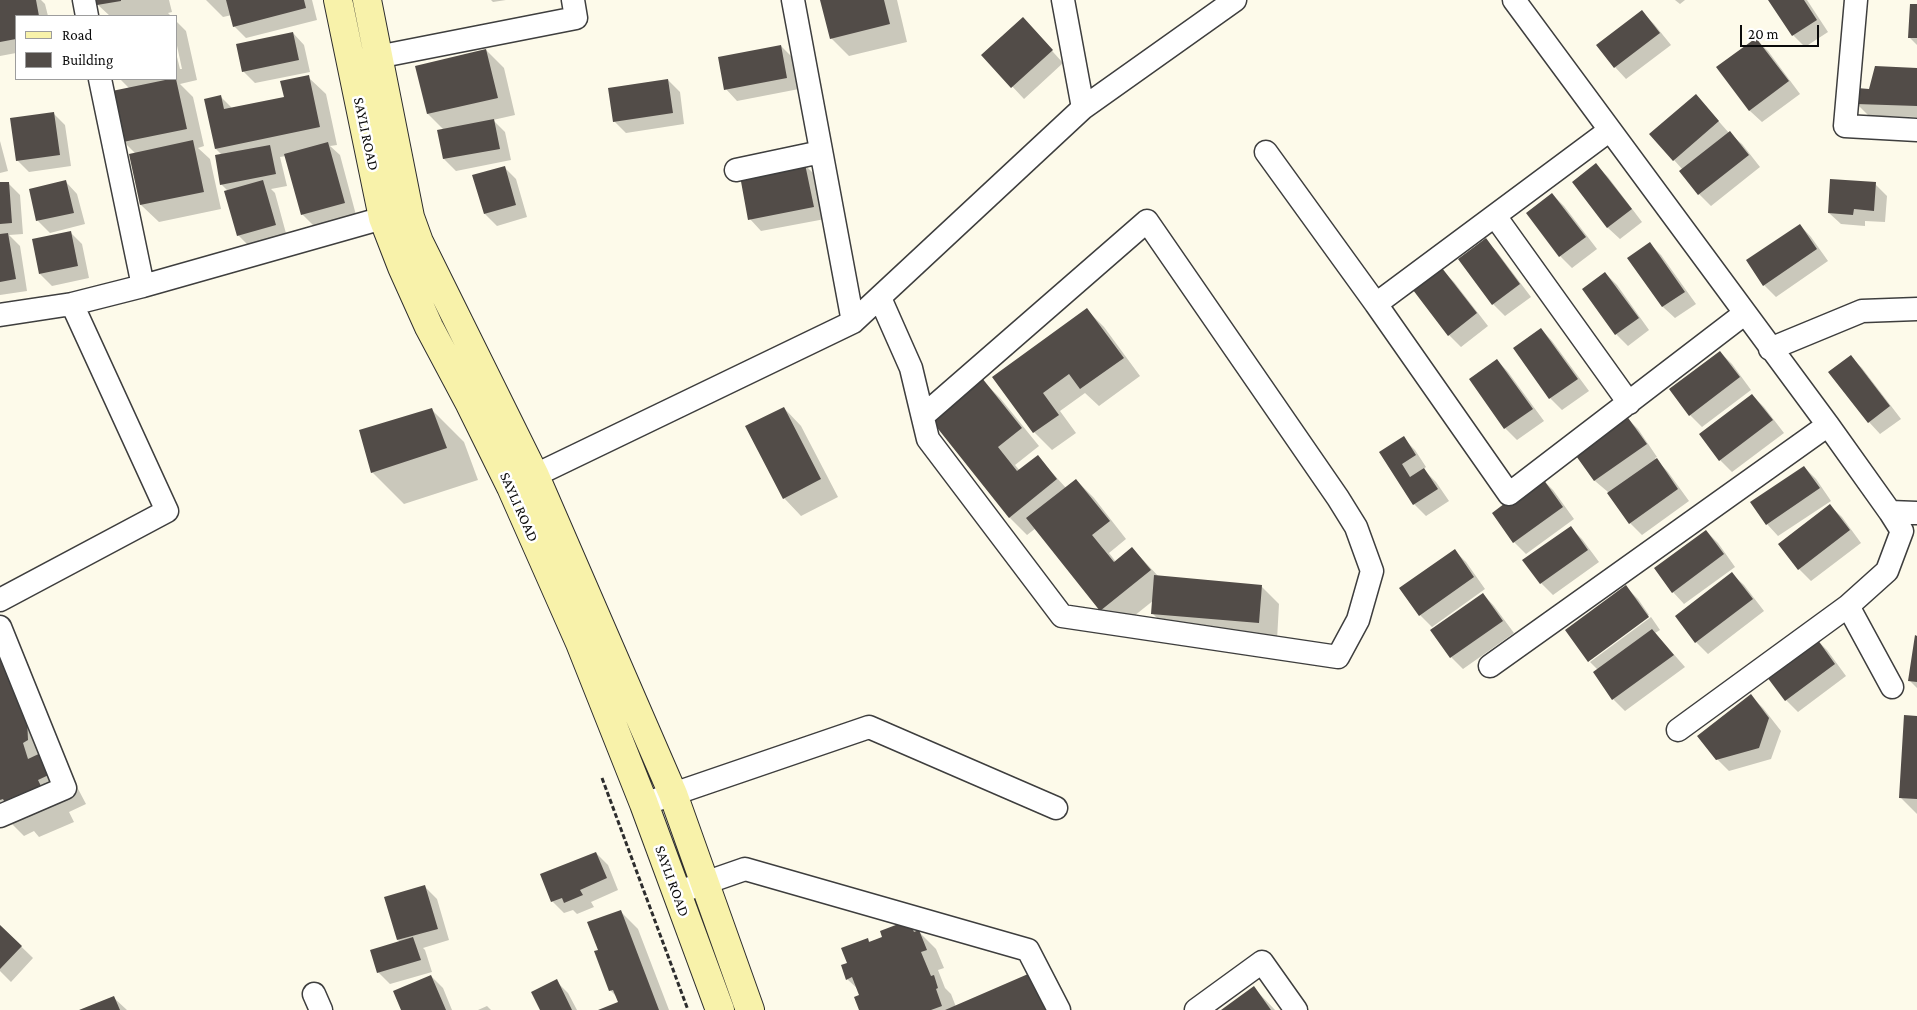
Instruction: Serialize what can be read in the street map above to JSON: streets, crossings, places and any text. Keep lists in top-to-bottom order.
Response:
{
  "streets": {
    "main road": ["SAYLI ROAD"]
  },
  "legend": ["Road", "Building"],
  "scale_bar": "20 m"
}
